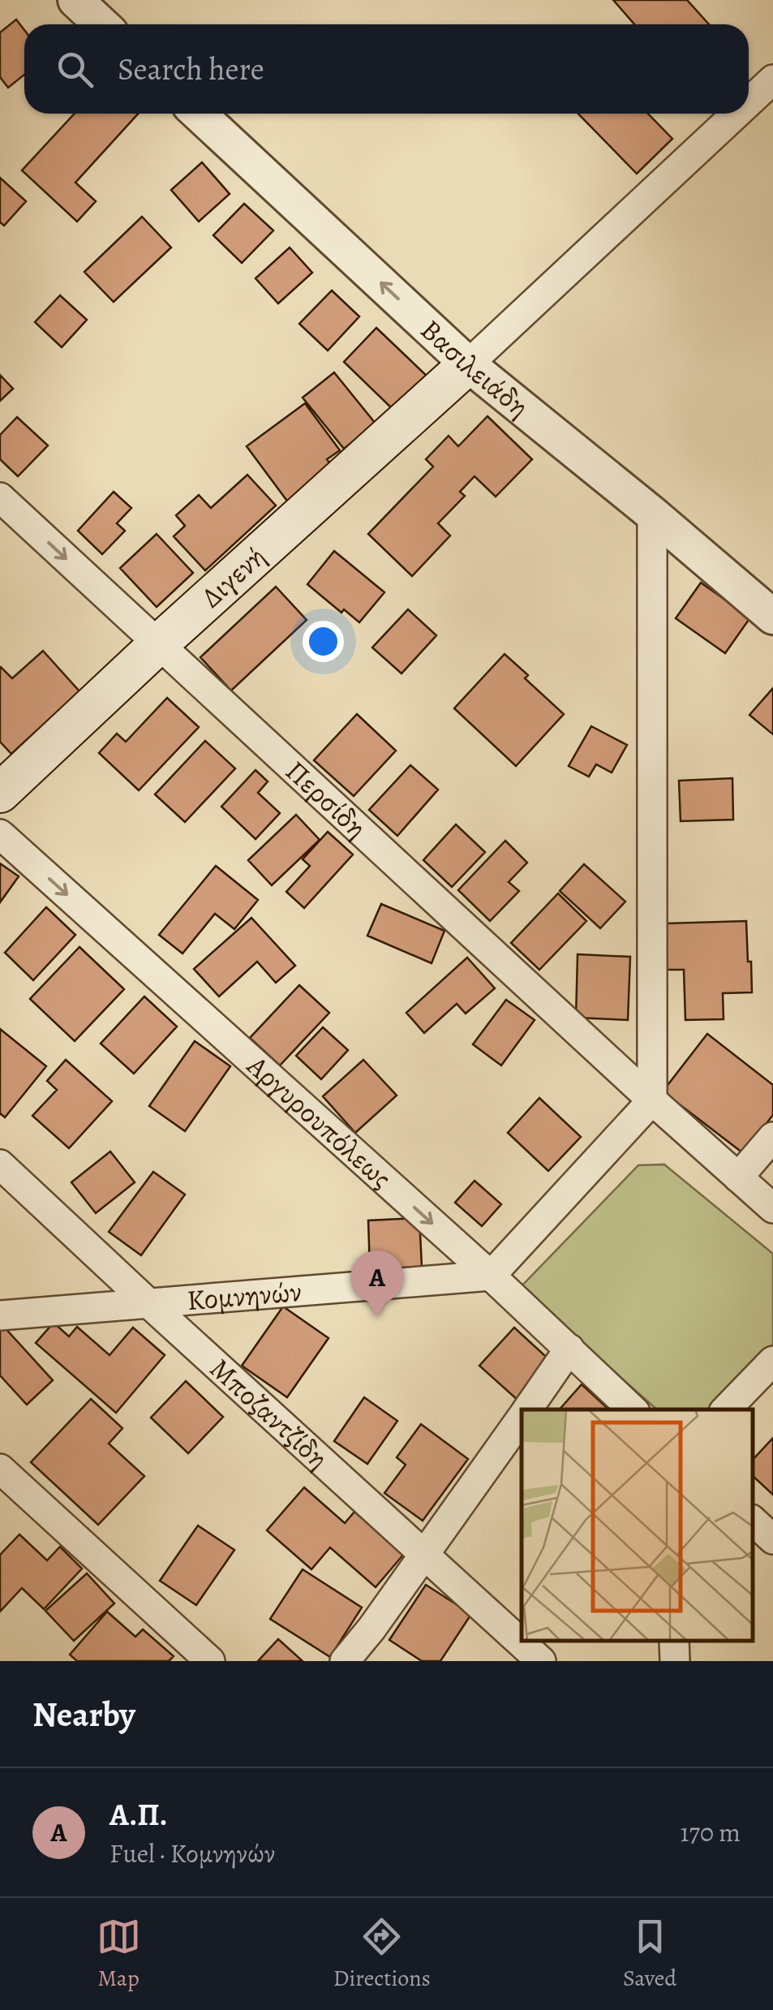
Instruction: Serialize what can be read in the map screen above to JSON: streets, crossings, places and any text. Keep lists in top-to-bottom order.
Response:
{
  "streets": {
    "main road": ["Διγενή"],
    "street": [
      "Βασιλειάδη",
      "Περσίδη",
      "Αργυρουπόλεως",
      "Κομνηνών",
      "Μποζαντζίδη"
    ]
  },
  "crossings": [
    ["Βασιλειάδη", "Διγενή"],
    ["Διγενή", "Περσίδη"],
    ["Αργυρουπόλεως", "Κομνηνών"],
    ["Κομνηνών", "Μποζαντζίδη"]
  ],
  "one_way": ["Βασιλειάδη", "Αργυρουπόλεως"],
  "page": {
    "search": "Search here",
    "pins": "A",
    "heading": "Nearby",
    "list": [
      {
        "mark": "A",
        "name": "Α.Π.",
        "note": "Fuel · Κομνηνών",
        "value": "170 m"
      }
    ],
    "nav": ["Map", "Directions", "Saved"]
  }
}
